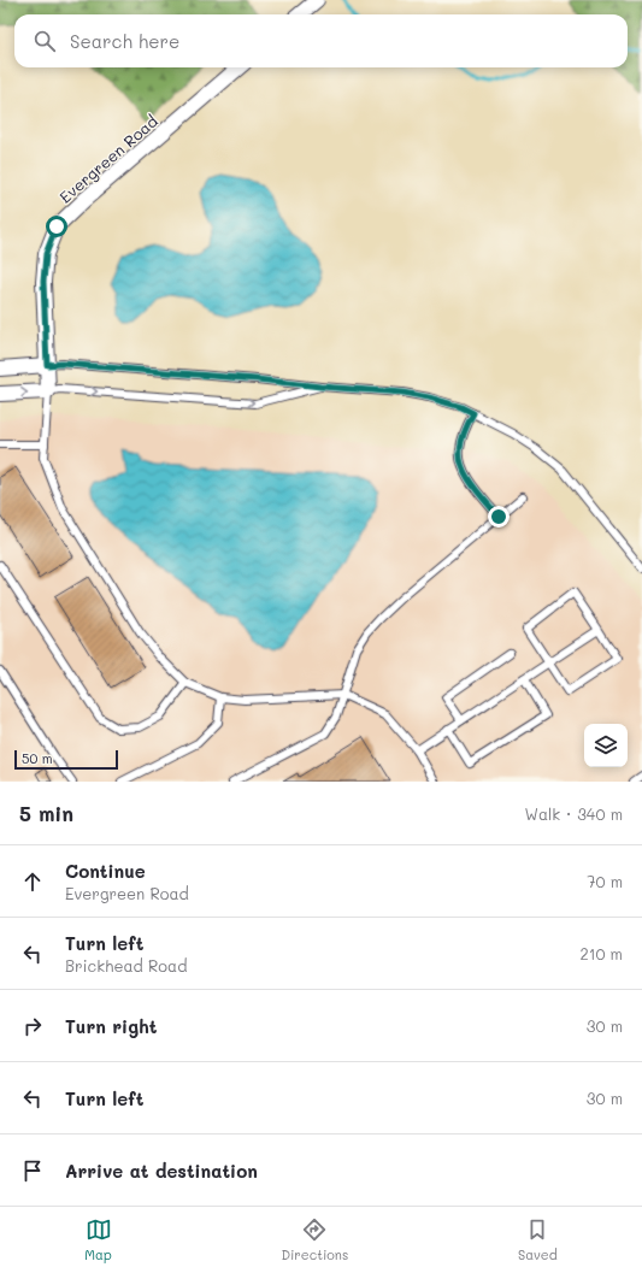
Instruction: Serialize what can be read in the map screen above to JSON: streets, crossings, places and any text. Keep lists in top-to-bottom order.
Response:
{
  "streets": {
    "street": ["Evergreen Road"]
  },
  "scale_bar": "50 m",
  "page": {
    "search": "Search here",
    "scale": "50 m",
    "heading": ["5 min", "Walk · 340 m"],
    "list": [
      ["Continue", "Evergreen Road", "70 m"],
      ["Turn left", "Brickhead Road", "210 m"],
      ["Turn right", "30 m"],
      ["Turn left", "30 m"],
      "Arrive at destination"
    ],
    "nav": ["Map", "Directions", "Saved"]
  }
}
